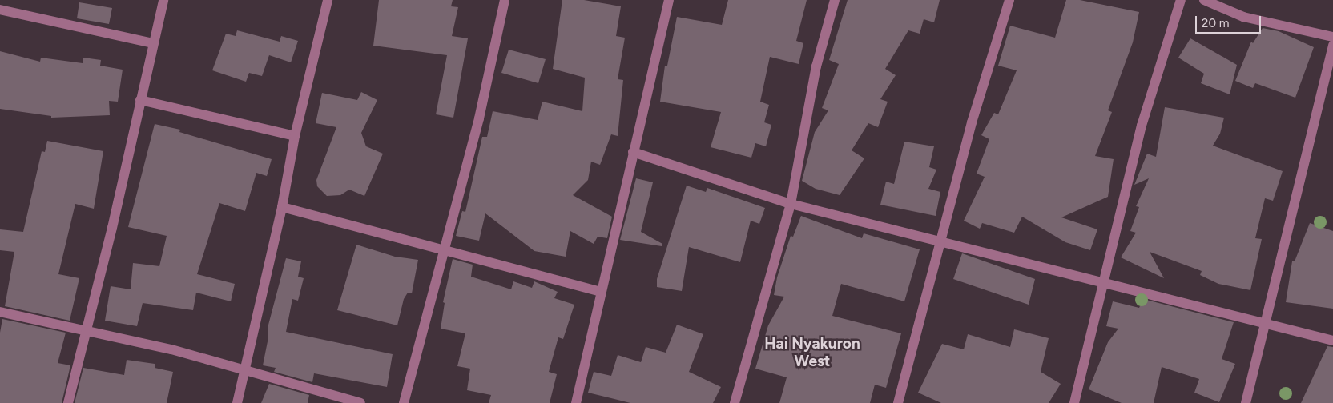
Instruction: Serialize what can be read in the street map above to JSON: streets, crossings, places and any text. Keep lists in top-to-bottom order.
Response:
{
  "districts": ["Hai Nyakuron West"],
  "scale_bar": "20 m"
}
